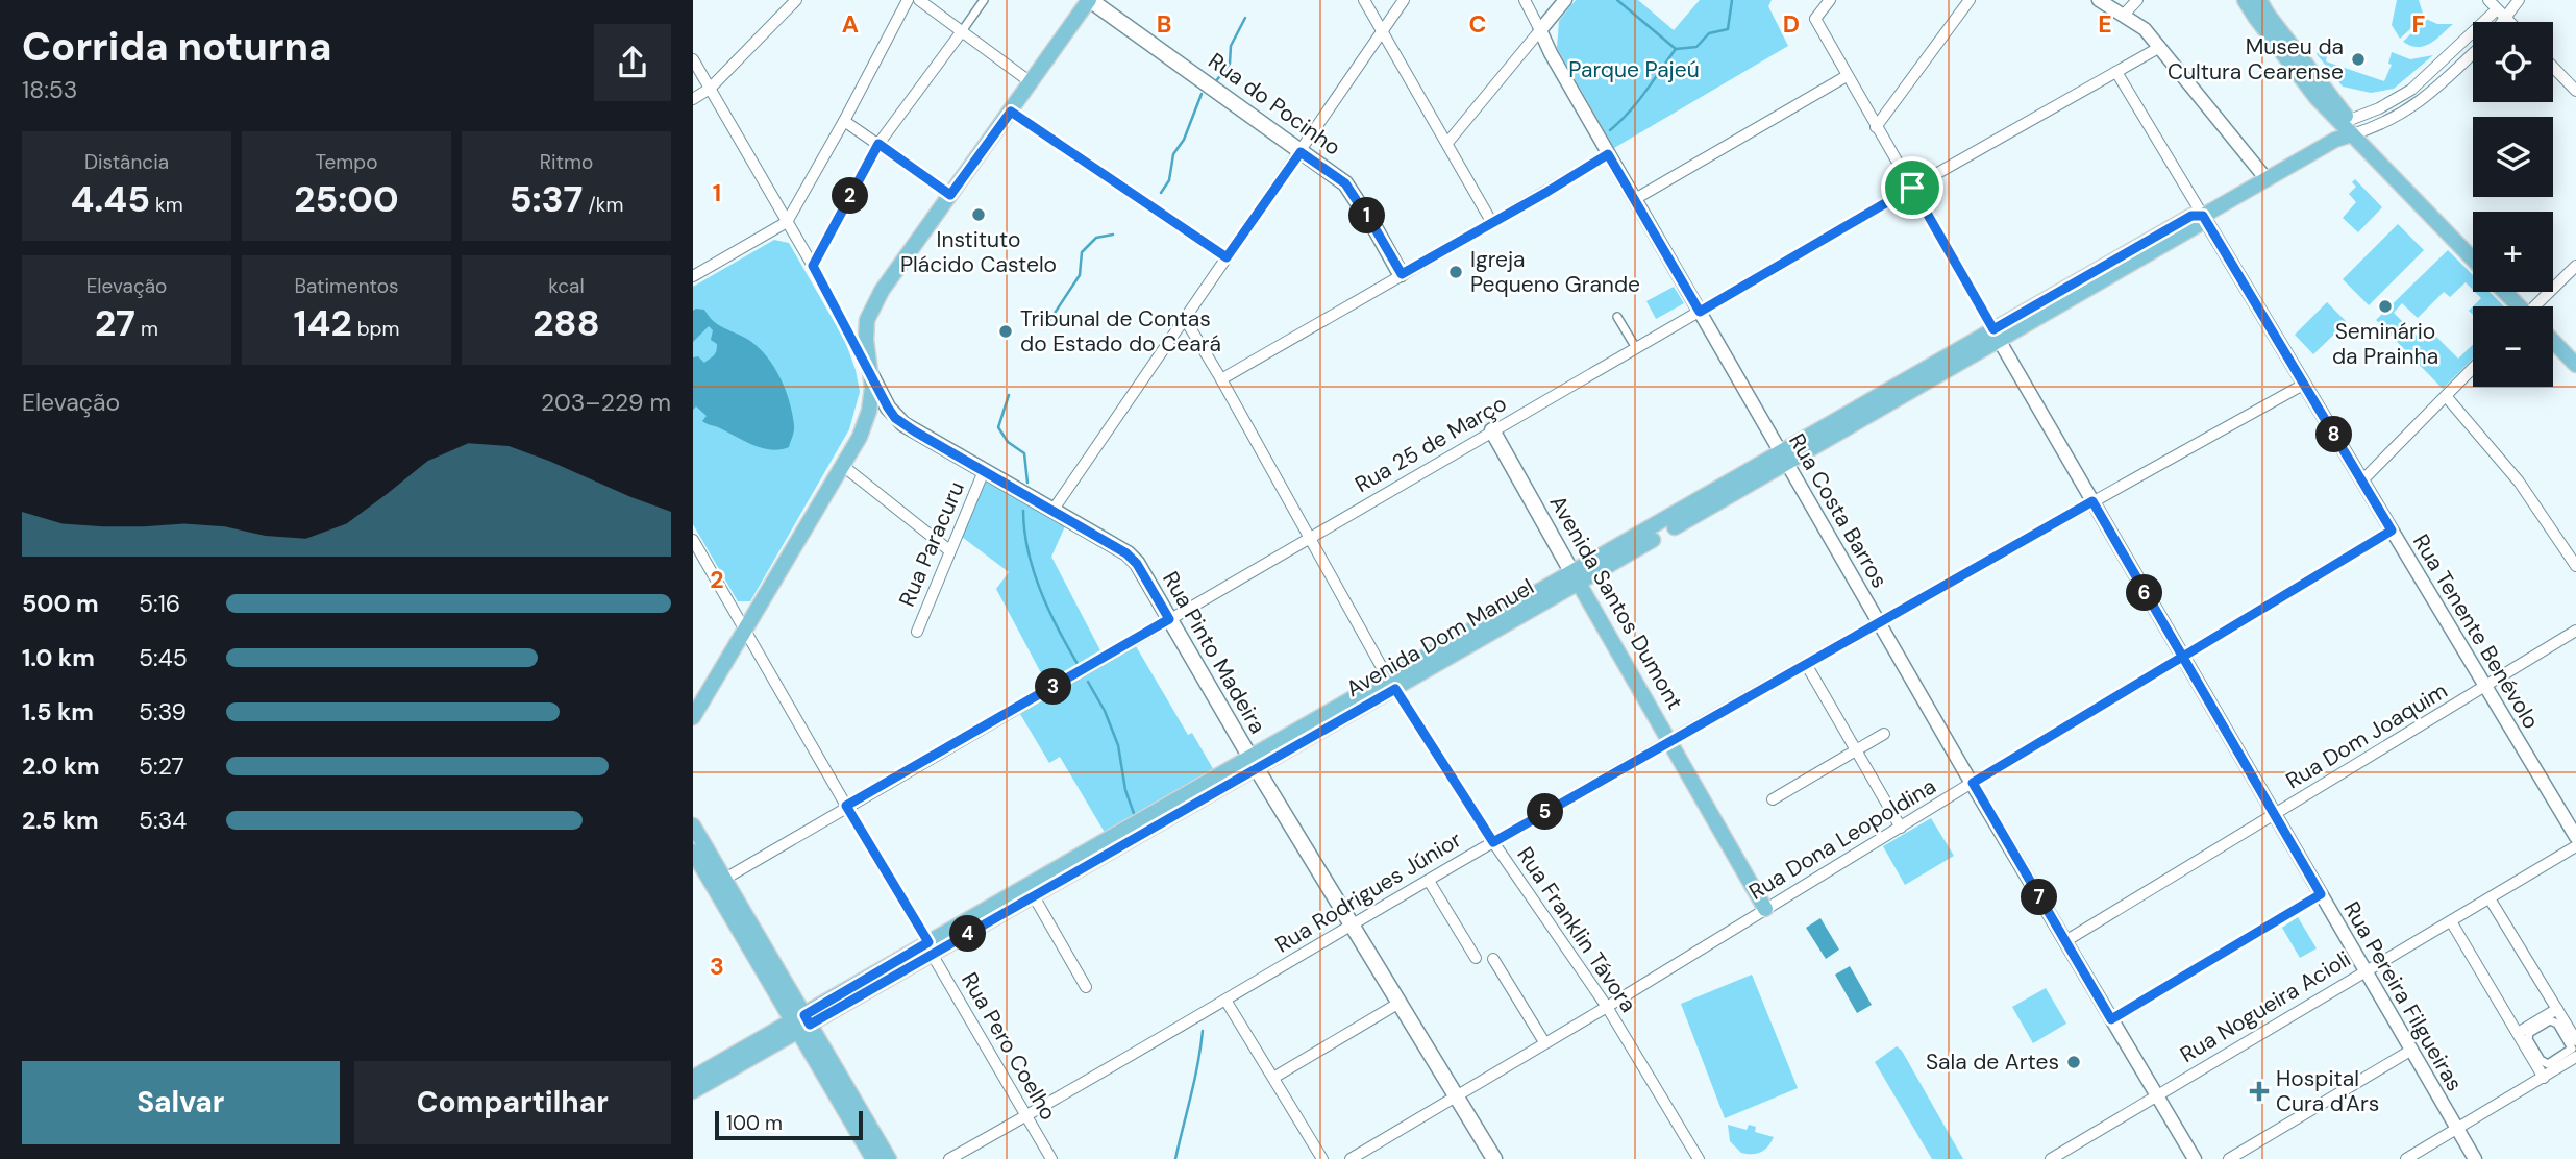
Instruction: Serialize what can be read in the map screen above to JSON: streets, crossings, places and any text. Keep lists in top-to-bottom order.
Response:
{
  "streets": {
    "main road": [
      "Rua do Pocinho",
      "Avenida Santos Dumont",
      "Avenida Dom Manuel",
      "Rua Pinto Madeira"
    ],
    "street": [
      "Rua 25 de Março",
      "Rua Costa Barros",
      "Rua Paracuru",
      "Rua Tenente Benévolo",
      "Rua Dom Joaquim",
      "Rua Dona Leopoldina",
      "Rua Rodrigues Júnior",
      "Rua Franklin Távora",
      "Rua Pereira Filgueiras",
      "Rua Nogueira Acioli",
      "Rua Pero Coelho"
    ]
  },
  "crossings": [
    ["Rua 25 de Março", "Rua Costa Barros"],
    ["Rua 25 de Março", "Avenida Santos Dumont"],
    ["Rua 25 de Março", "Rua Tenente Benévolo"],
    ["Rua 25 de Março", "Rua Pinto Madeira"],
    ["Rua 25 de Março", "Rua Franklin Távora"],
    ["Rua 25 de Março", "Rua Pereira Filgueiras"],
    ["Rua 25 de Março", "Rua Pero Coelho"],
    ["Rua Costa Barros", "Avenida Dom Manuel"],
    ["Rua Costa Barros", "Rua Dom Joaquim"],
    ["Rua Costa Barros", "Rua Dona Leopoldina"],
    ["Rua Costa Barros", "Rua Rodrigues Júnior"],
    ["Rua Costa Barros", "Rua Nogueira Acioli"],
    ["Rua Paracuru", "Rua Pinto Madeira"],
    ["Avenida Santos Dumont", "Avenida Dom Manuel"],
    ["Avenida Santos Dumont", "Rua Dona Leopoldina"],
    ["Avenida Santos Dumont", "Rua Rodrigues Júnior"],
    ["Rua Tenente Benévolo", "Avenida Dom Manuel"],
    ["Rua Tenente Benévolo", "Rua Dom Joaquim"],
    ["Rua Tenente Benévolo", "Rua Dona Leopoldina"],
    ["Rua Tenente Benévolo", "Rua Rodrigues Júnior"],
    ["Avenida Dom Manuel", "Rua Pinto Madeira"],
    ["Avenida Dom Manuel", "Rua Franklin Távora"],
    ["Avenida Dom Manuel", "Rua Pereira Filgueiras"],
    ["Avenida Dom Manuel", "Rua Pero Coelho"],
    ["Rua Pinto Madeira", "Rua Dona Leopoldina"],
    ["Rua Pinto Madeira", "Rua Rodrigues Júnior"],
    ["Rua Dom Joaquim", "Rua Pereira Filgueiras"],
    ["Rua Dona Leopoldina", "Rua Franklin Távora"],
    ["Rua Dona Leopoldina", "Rua Pereira Filgueiras"],
    ["Rua Rodrigues Júnior", "Rua Franklin Távora"],
    ["Rua Rodrigues Júnior", "Rua Pereira Filgueiras"],
    ["Rua Rodrigues Júnior", "Rua Pero Coelho"],
    ["Rua Pereira Filgueiras", "Rua Nogueira Acioli"]
  ],
  "parks": ["Parque Pajeú"],
  "places": {
    "other": [
      "Museu da Cultura Cearense",
      "Instituto Plácido Castelo",
      "Igreja Pequeno Grande",
      "Seminário da Prainha",
      "Tribunal de Contas do Estado do Ceará",
      "Sala de Artes"
    ],
    "health": ["Hospital Cura d'Ars"]
  },
  "scale_bar": "100 m",
  "page": {
    "heading": ["Corrida noturna", "18:53"],
    "map_buttons": ["+", "−"],
    "stats": [
      ["Distância", "4.45 km"],
      ["Tempo", "25:00"],
      ["Ritmo", "5:37 /km"],
      ["Elevação", "27 m"],
      ["Batimentos", "142 bpm"],
      ["kcal", "288"]
    ],
    "pins": [
      "2",
      "1",
      "8",
      "6",
      "3",
      "5",
      "7",
      "4"
    ],
    "chart": ["Elevação", "203–229 m"],
    "list": [
      {
        "name": "500 m",
        "note": "5:16"
      },
      {
        "name": "1.0 km",
        "note": "5:45"
      },
      {
        "name": "1.5 km",
        "note": "5:39"
      },
      {
        "name": "2.0 km",
        "note": "5:27"
      },
      {
        "name": "2.5 km",
        "note": "5:34"
      }
    ],
    "buttons": ["Salvar", "Compartilhar"],
    "scale": "100 m"
  },
  "grid": {
    "columns": [
      "A",
      "B",
      "C",
      "D",
      "E",
      "F"
    ],
    "rows": ["1", "2", "3"]
  }
}
